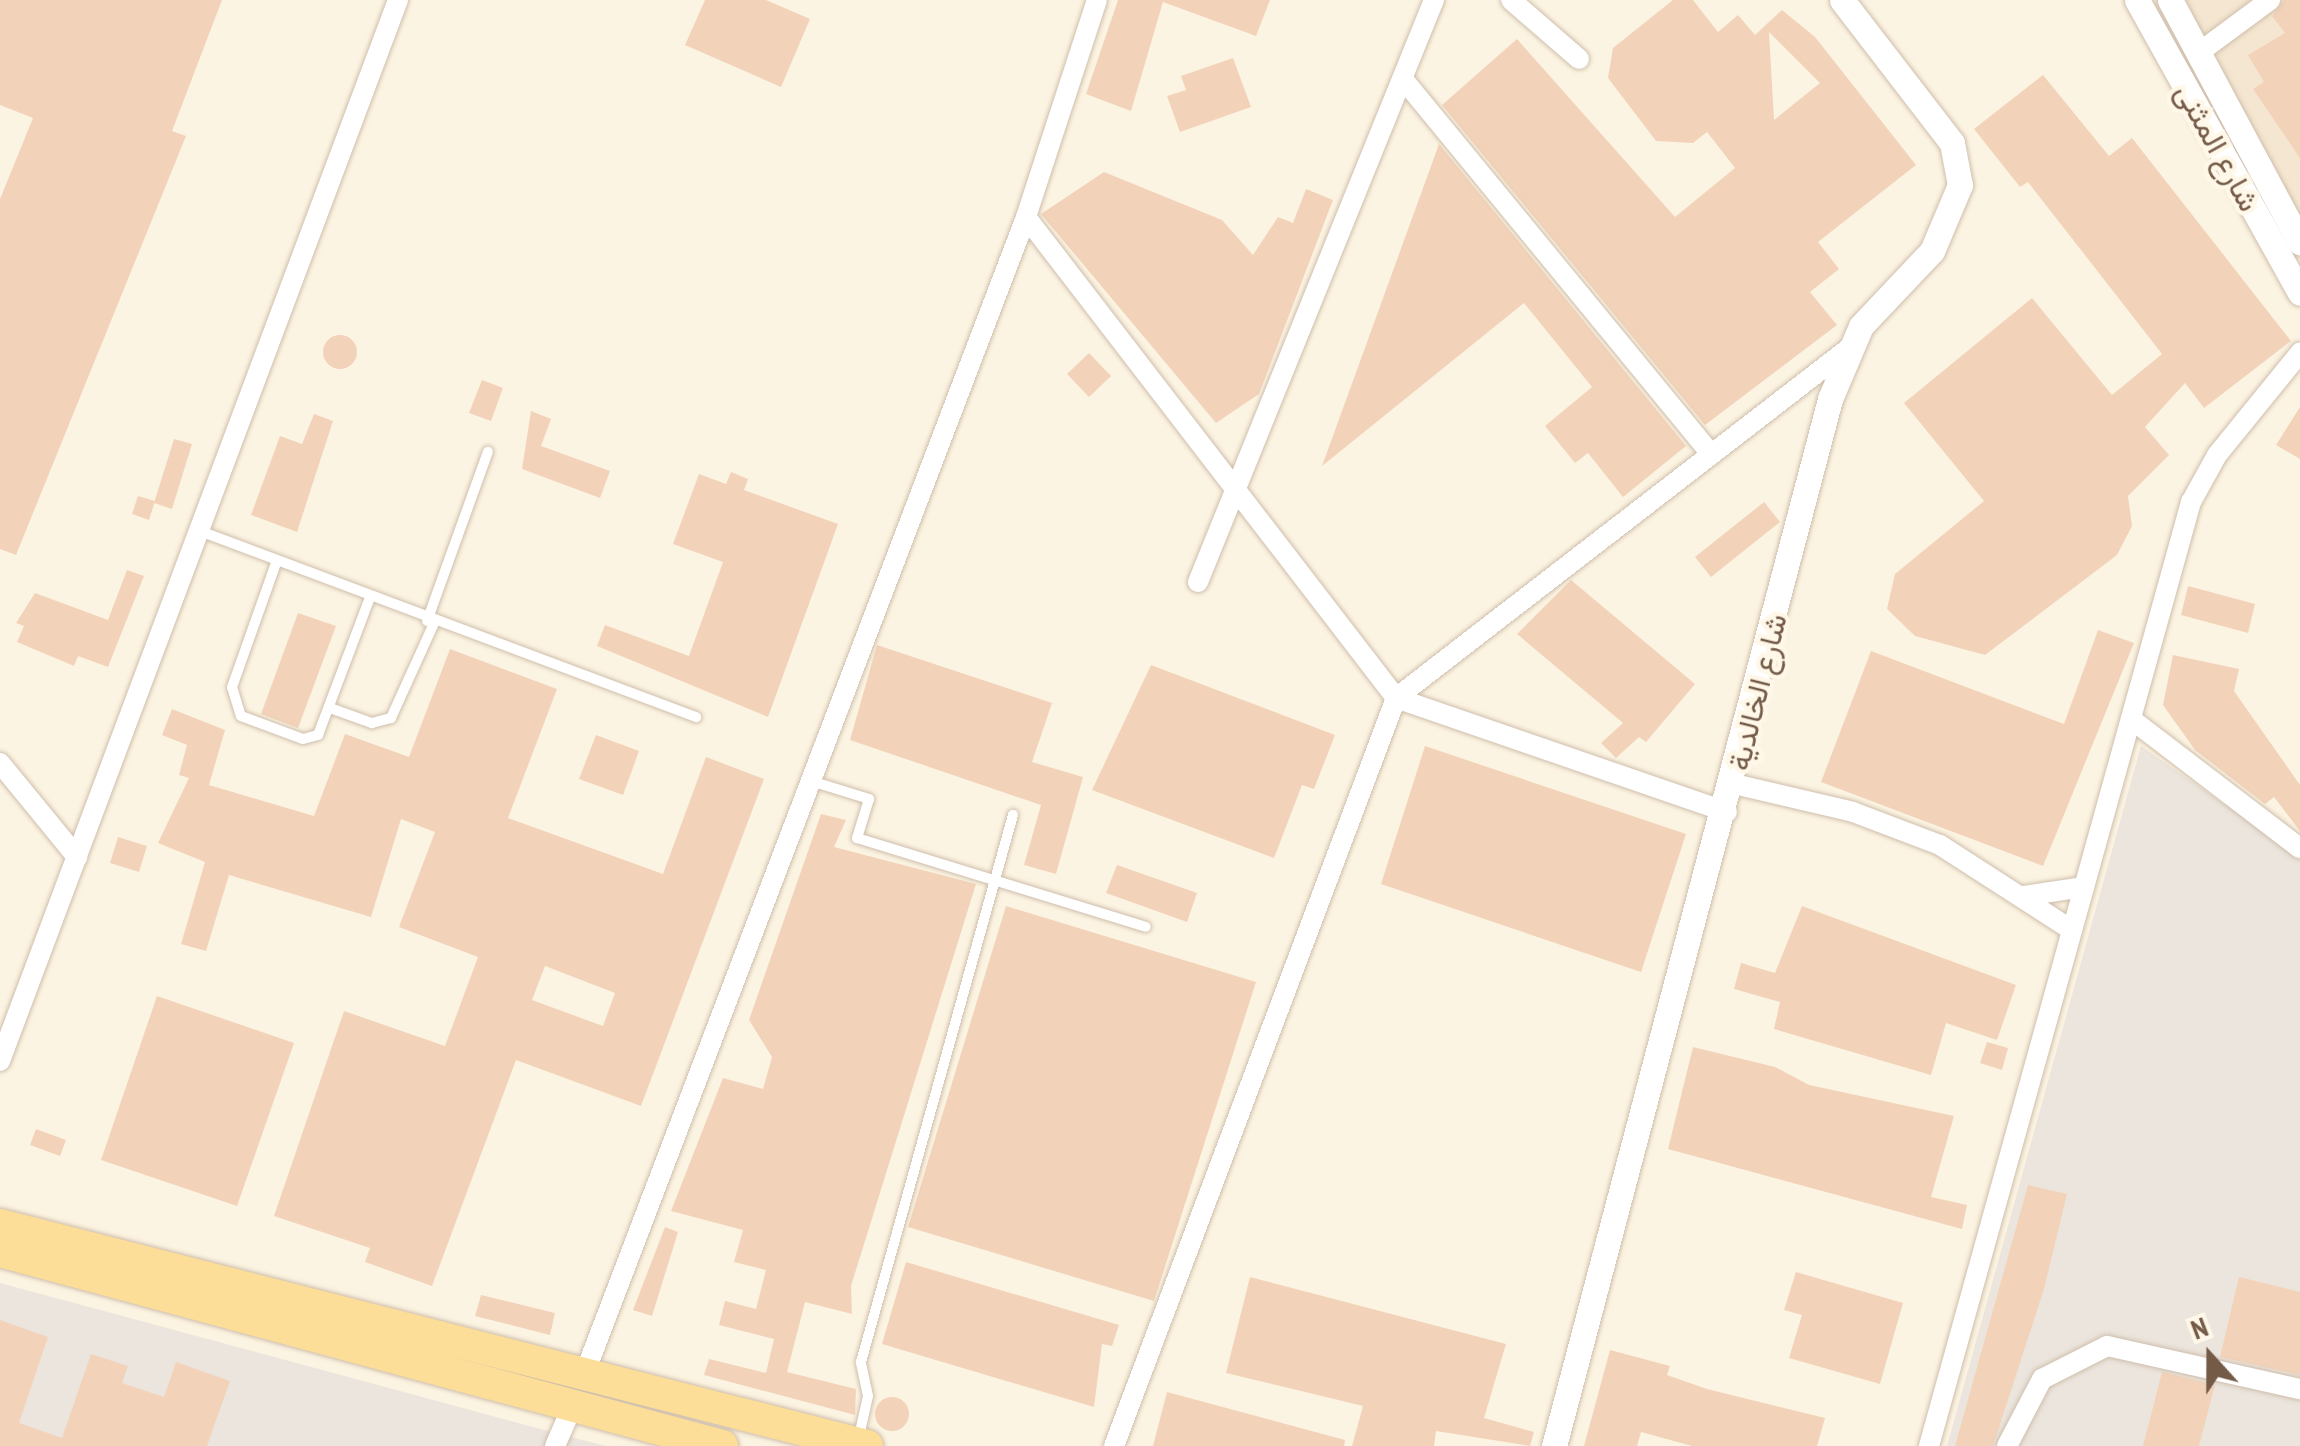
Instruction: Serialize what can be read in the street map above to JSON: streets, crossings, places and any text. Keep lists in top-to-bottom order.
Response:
{
  "streets": {
    "street": ["شارع المثنى", "شارع الخالدية"]
  },
  "north": "top"
}
